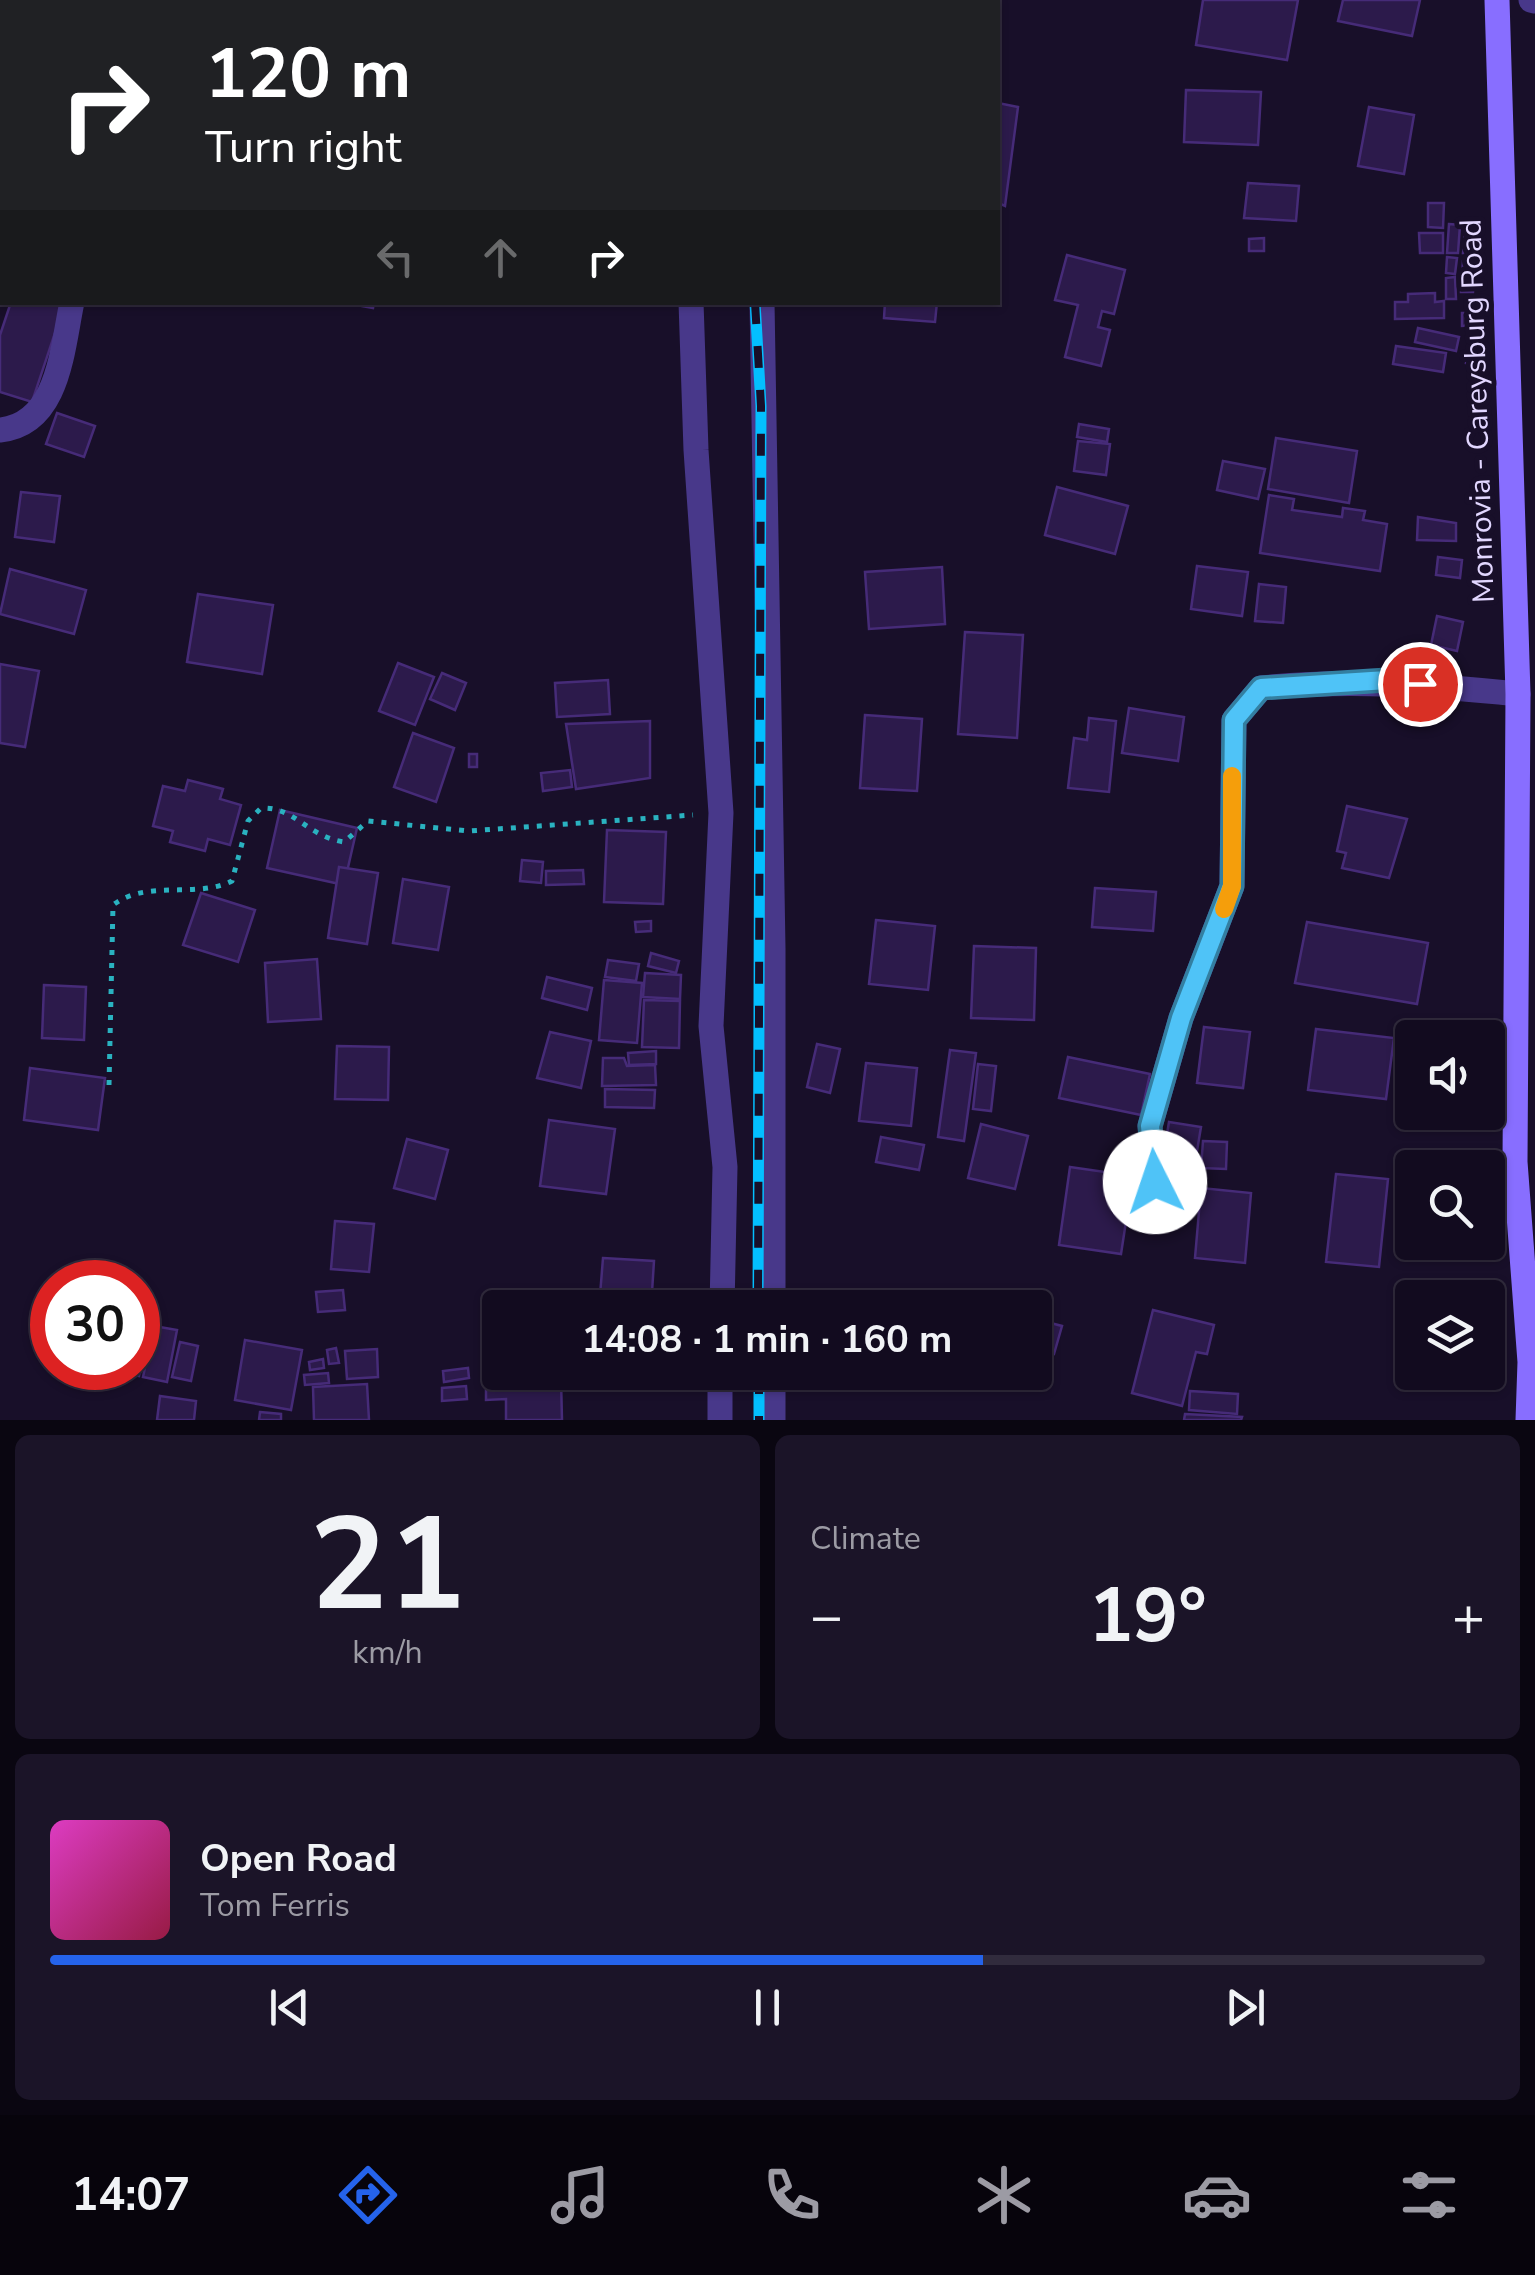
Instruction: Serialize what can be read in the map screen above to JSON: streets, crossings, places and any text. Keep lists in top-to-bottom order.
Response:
{
  "streets": {
    "main road": ["Monrovia - Careysburg Road"]
  },
  "page": {
    "turn": ["120 m", "Turn right"],
    "limit": "30",
    "trip": "14:08 · 1 min · 160 m",
    "tile": [
      ["21", "km/h"],
      "Climate"
    ],
    "heat": ["−", "19°", "+"],
    "song": ["Open Road", "Tom Ferris"],
    "tabs": "14:07"
  }
}
